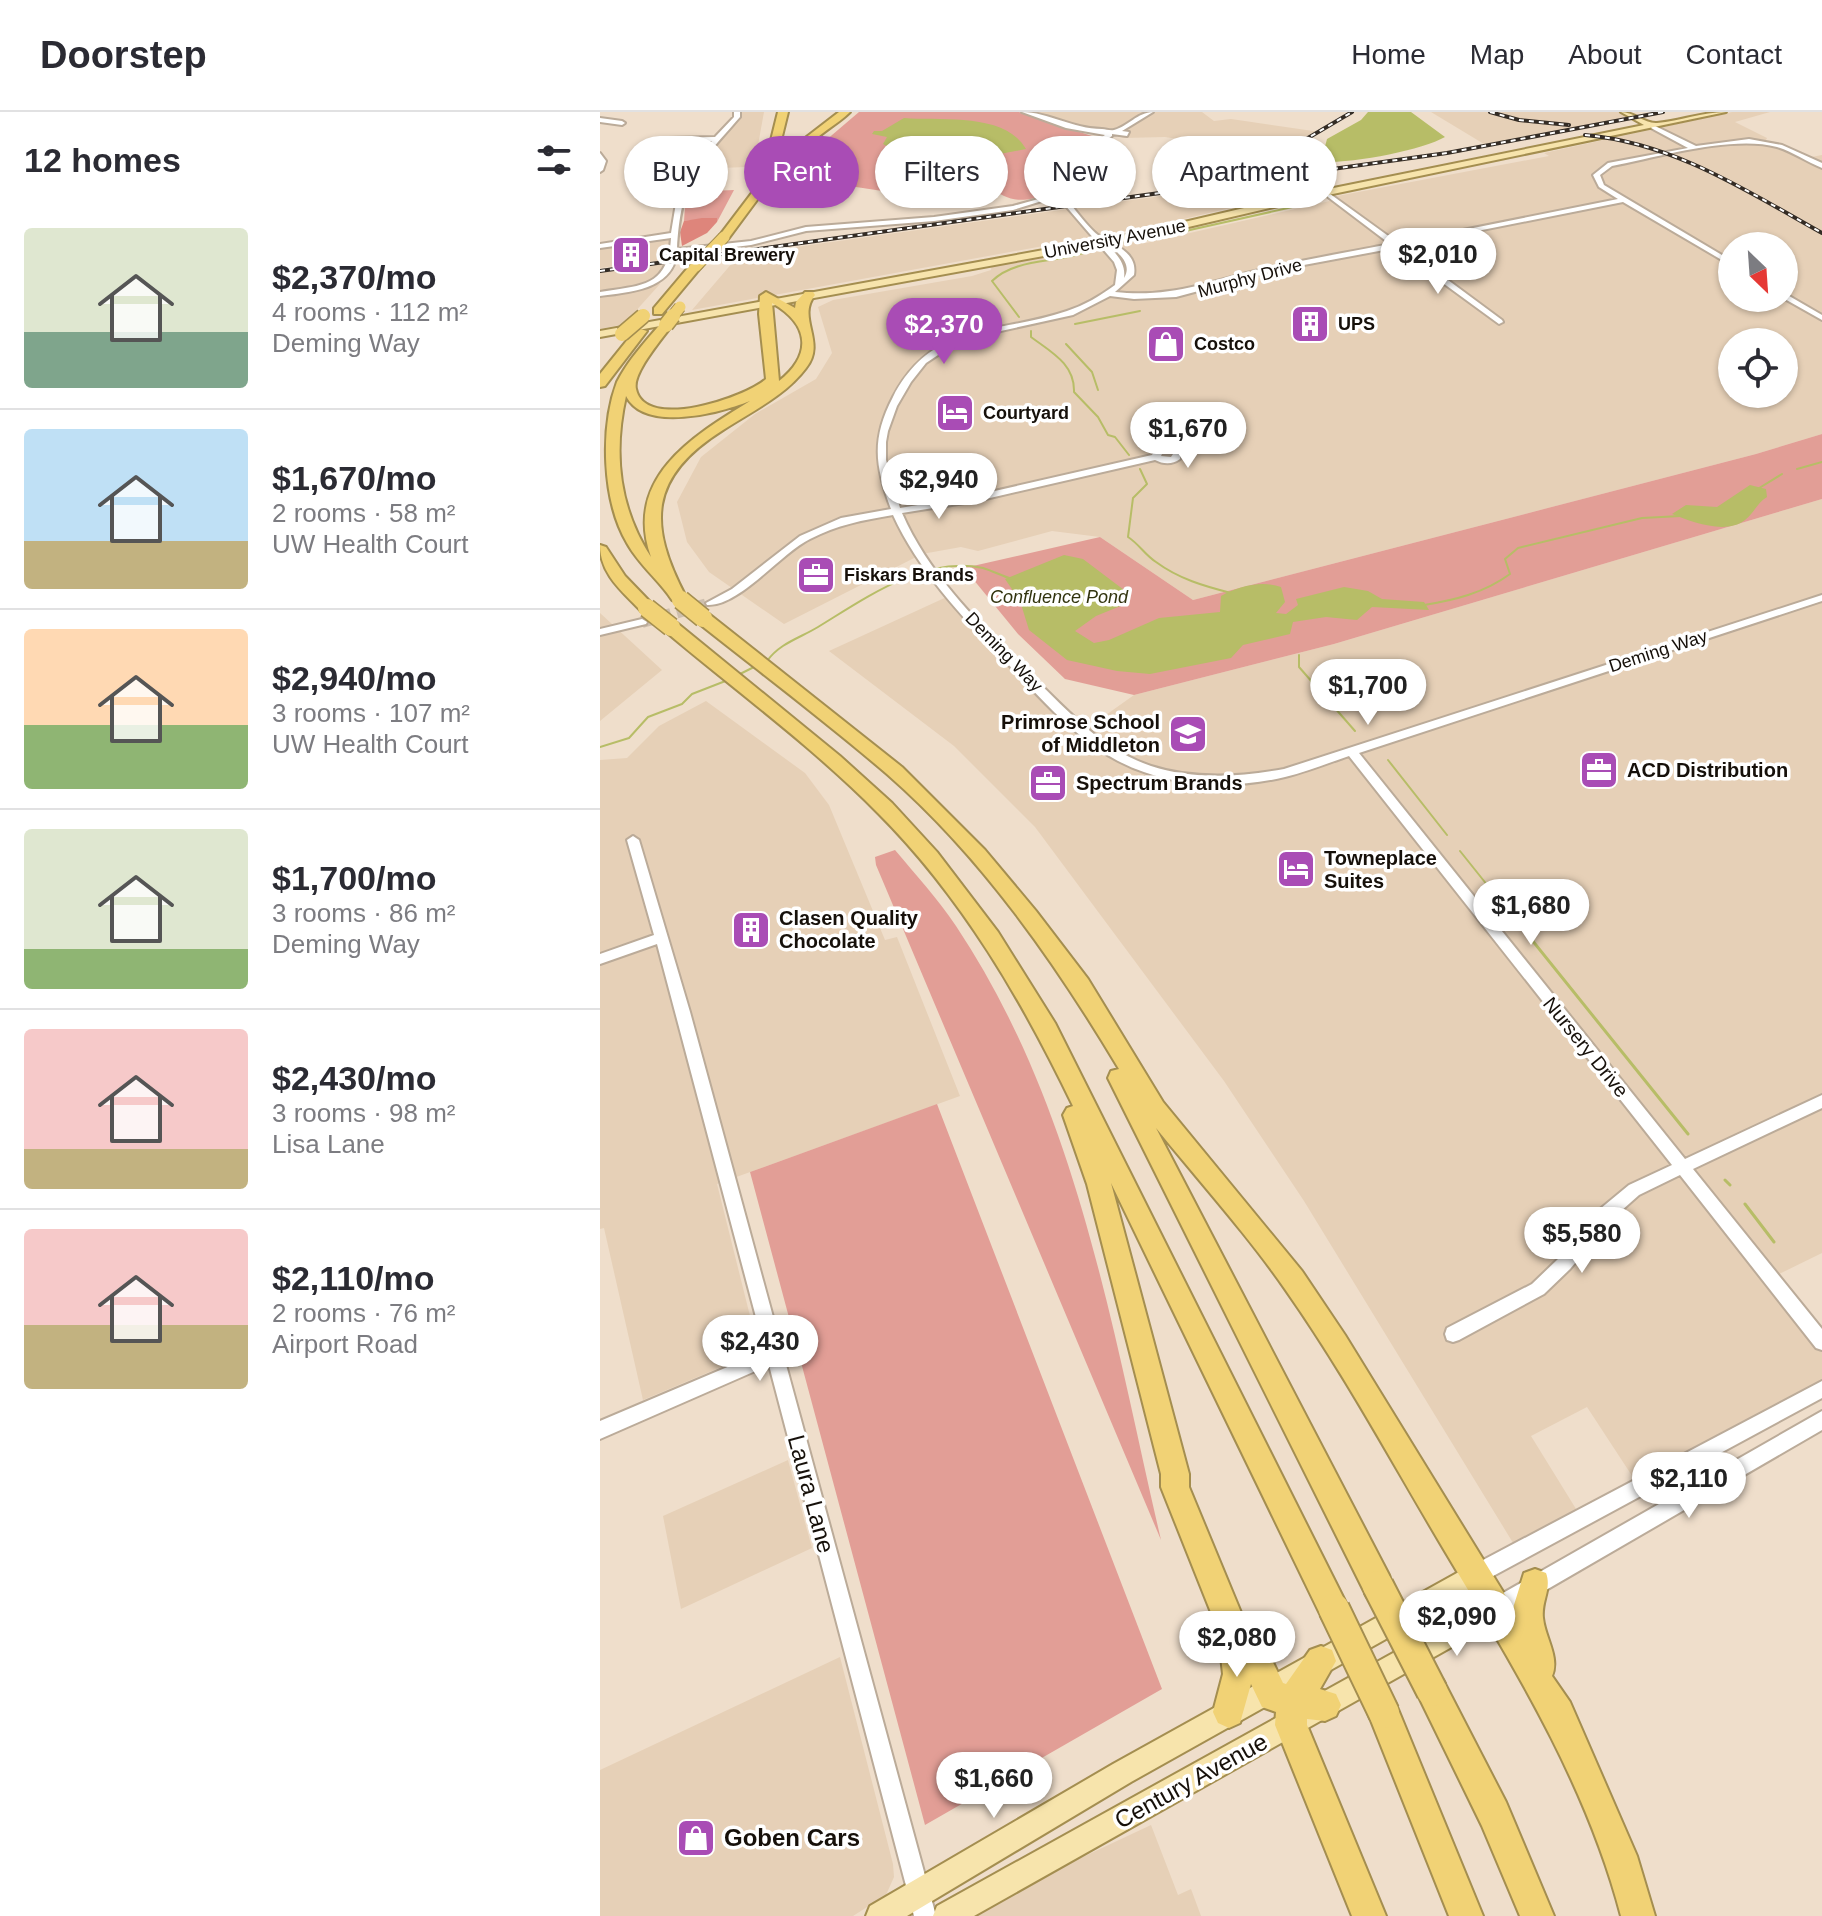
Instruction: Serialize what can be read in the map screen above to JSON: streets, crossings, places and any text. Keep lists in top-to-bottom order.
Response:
{
  "streets": {
    "main road": ["University Avenue", "Century Avenue"],
    "street": [
      "Murphy Drive",
      "Deming Way",
      "Nursery Drive",
      "Laura Lane"
    ]
  },
  "crossings": [
    ["University Avenue", "Deming Way"],
    ["Murphy Drive", "Deming Way"],
    ["Deming Way", "Nursery Drive"],
    ["Laura Lane", "Century Avenue"]
  ],
  "water": ["Confluence Pond"],
  "places": {
    "building": ["Capital Brewery", "UPS", "Clasen Quality Chocolate"],
    "shop": ["Costco", "Goben Cars"],
    "hotel": ["Courtyard", "Towneplace Suites"],
    "office": ["Fiskars Brands", "ACD Distribution", "Spectrum Brands"],
    "school or university": ["Primrose School of Middleton"]
  },
  "north": "bottom right",
  "page": {
    "header": "Doorstep",
    "nav": [
      "Home",
      "Map",
      "About",
      "Contact"
    ],
    "heading": "12 homes",
    "chip": [
      "Buy",
      "Rent",
      "Filters",
      "New",
      "Apartment"
    ],
    "list": [
      {
        "name": "$2,370/mo",
        "note": "4 rooms · 112 m² · Deming Way"
      },
      {
        "name": "$1,670/mo",
        "note": "2 rooms · 58 m² · UW Health Court"
      },
      {
        "name": "$2,940/mo",
        "note": "3 rooms · 107 m² · UW Health Court"
      },
      {
        "name": "$1,700/mo",
        "note": "3 rooms · 86 m² · Deming Way"
      },
      {
        "name": "$2,430/mo",
        "note": "3 rooms · 98 m² · Lisa Lane"
      },
      {
        "name": "$2,110/mo",
        "note": "2 rooms · 76 m² · Airport Road"
      }
    ],
    "price": [
      "$2,010",
      "$2,370",
      "$1,670",
      "$2,940",
      "$1,700",
      "$1,680",
      "$5,580",
      "$2,430",
      "$2,110",
      "$2,090",
      "$2,080",
      "$1,660"
    ]
  }
}
